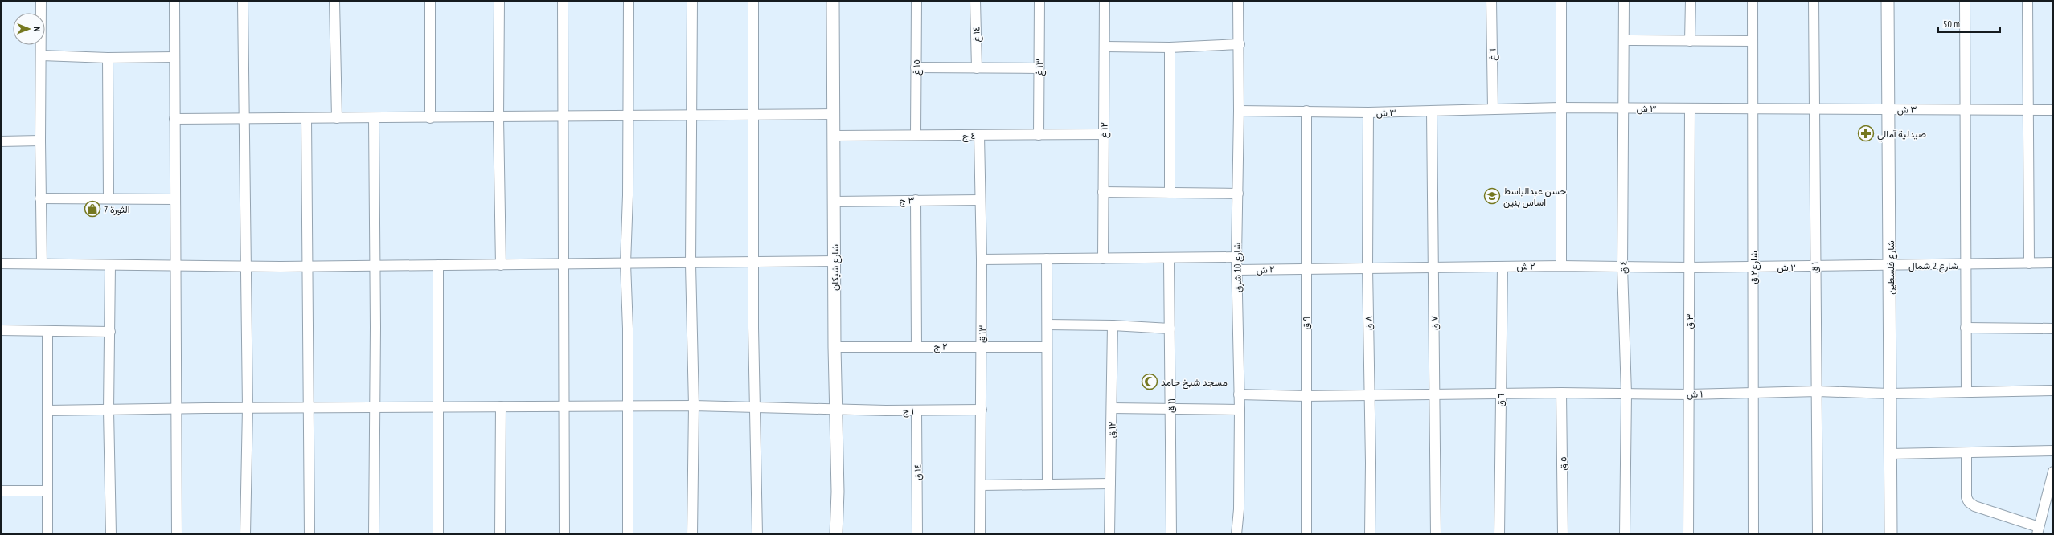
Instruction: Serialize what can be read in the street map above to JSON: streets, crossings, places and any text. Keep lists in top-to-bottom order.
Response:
{
  "streets": {
    "street": [
      "١٤ غ",
      "٦ غ",
      "١٥ غ",
      "١٣ غ",
      "٣ ش",
      "١٢ غ",
      "٤ ج",
      "٣ ج",
      "شارع 2 شمال",
      "٢ ش",
      "شارع شيكان",
      "شارع 10 شرق",
      "٤ ق",
      "شارع٢ ق",
      "١ ق",
      "شارع فلسطين",
      "٣ ق",
      "٩ ق",
      "٨ ق",
      "٧ ق",
      "١٣ ق",
      "٢ ج",
      "١ ش",
      "٦ ق",
      "١١ ق",
      "١ ج",
      "١٢ ق",
      "٥ ق",
      "١٤ ق"
    ]
  },
  "crossings": [
    ["٦ غ", "٣ ش"],
    ["١٥ غ", "٤ ج"],
    ["١٣ غ", "٤ ج"],
    ["٣ ش", "شارع 10 شرق"],
    ["٣ ش", "٤ ق"],
    ["٣ ش", "شارع٢ ق"],
    ["٣ ش", "١ ق"],
    ["٣ ش", "شارع فلسطين"],
    ["٣ ش", "٣ ق"],
    ["٣ ش", "٩ ق"],
    ["٣ ش", "٨ ق"],
    ["٣ ش", "٧ ق"],
    ["١٢ غ", "٤ ج"],
    ["٤ ج", "شارع شيكان"],
    ["٤ ج", "١٣ ق"],
    ["٣ ج", "شارع شيكان"],
    ["٣ ج", "١٣ ق"],
    ["شارع 2 شمال", "٢ ش"],
    ["شارع 2 شمال", "١ ق"],
    ["شارع 2 شمال", "شارع فلسطين"],
    ["٢ ش", "شارع 10 شرق"],
    ["٢ ش", "٤ ق"],
    ["٢ ش", "شارع٢ ق"],
    ["٢ ش", "١ ق"],
    ["٢ ش", "٣ ق"],
    ["٢ ش", "٩ ق"],
    ["٢ ش", "٨ ق"],
    ["٢ ش", "٧ ق"],
    ["٢ ش", "٦ ق"],
    ["شارع شيكان", "٢ ج"],
    ["شارع شيكان", "١ ج"],
    ["شارع 10 شرق", "١ ش"],
    ["٤ ق", "١ ش"],
    ["شارع٢ ق", "١ ش"],
    ["١ ق", "١ ش"],
    ["شارع فلسطين", "١ ش"],
    ["٣ ق", "١ ش"],
    ["٩ ق", "١ ش"],
    ["٨ ق", "١ ش"],
    ["٧ ق", "١ ش"],
    ["١٣ ق", "٢ ج"],
    ["١٣ ق", "١ ج"],
    ["١ ش", "٦ ق"],
    ["١ ش", "٥ ق"],
    ["١ ج", "١٤ ق"]
  ],
  "places": {
    "pharmacy": ["صيدلية آمالي"],
    "school or university": ["حسن عبدالباسط اساس بنين"],
    "shop": ["الثورة 7"],
    "mosque": ["مسجد شيخ حامد"]
  },
  "scale_bar": "50 m",
  "north": "right"
}
